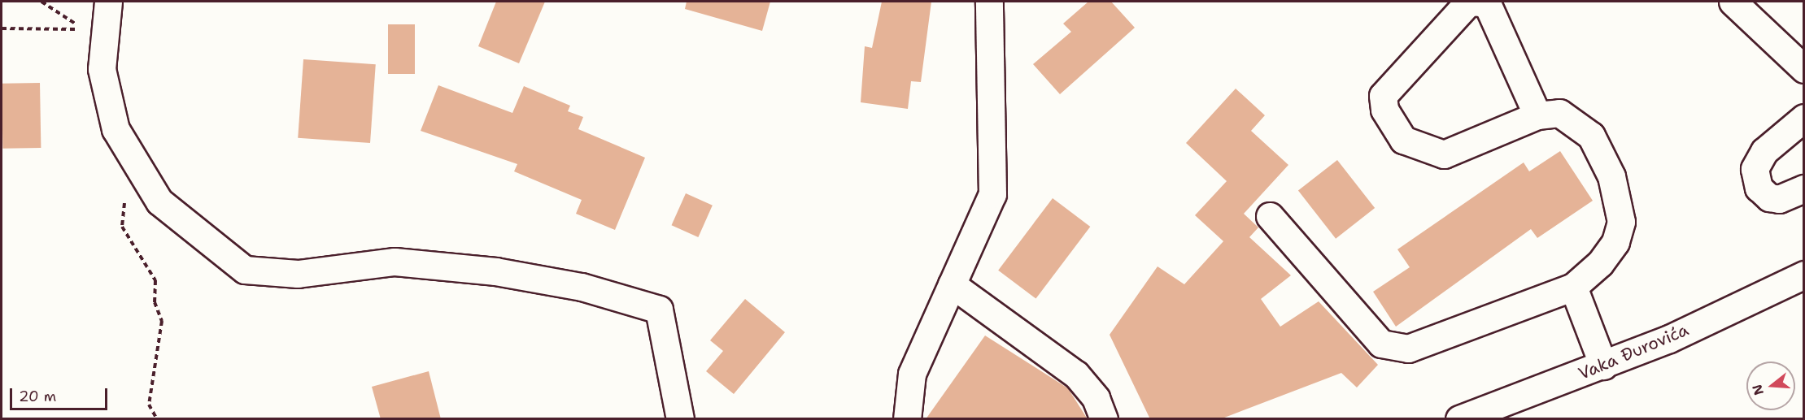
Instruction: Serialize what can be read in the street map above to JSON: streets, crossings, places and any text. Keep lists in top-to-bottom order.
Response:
{
  "streets": {
    "street": ["Vaka Đurovića"]
  },
  "scale_bar": "20 m",
  "north": "left"
}
